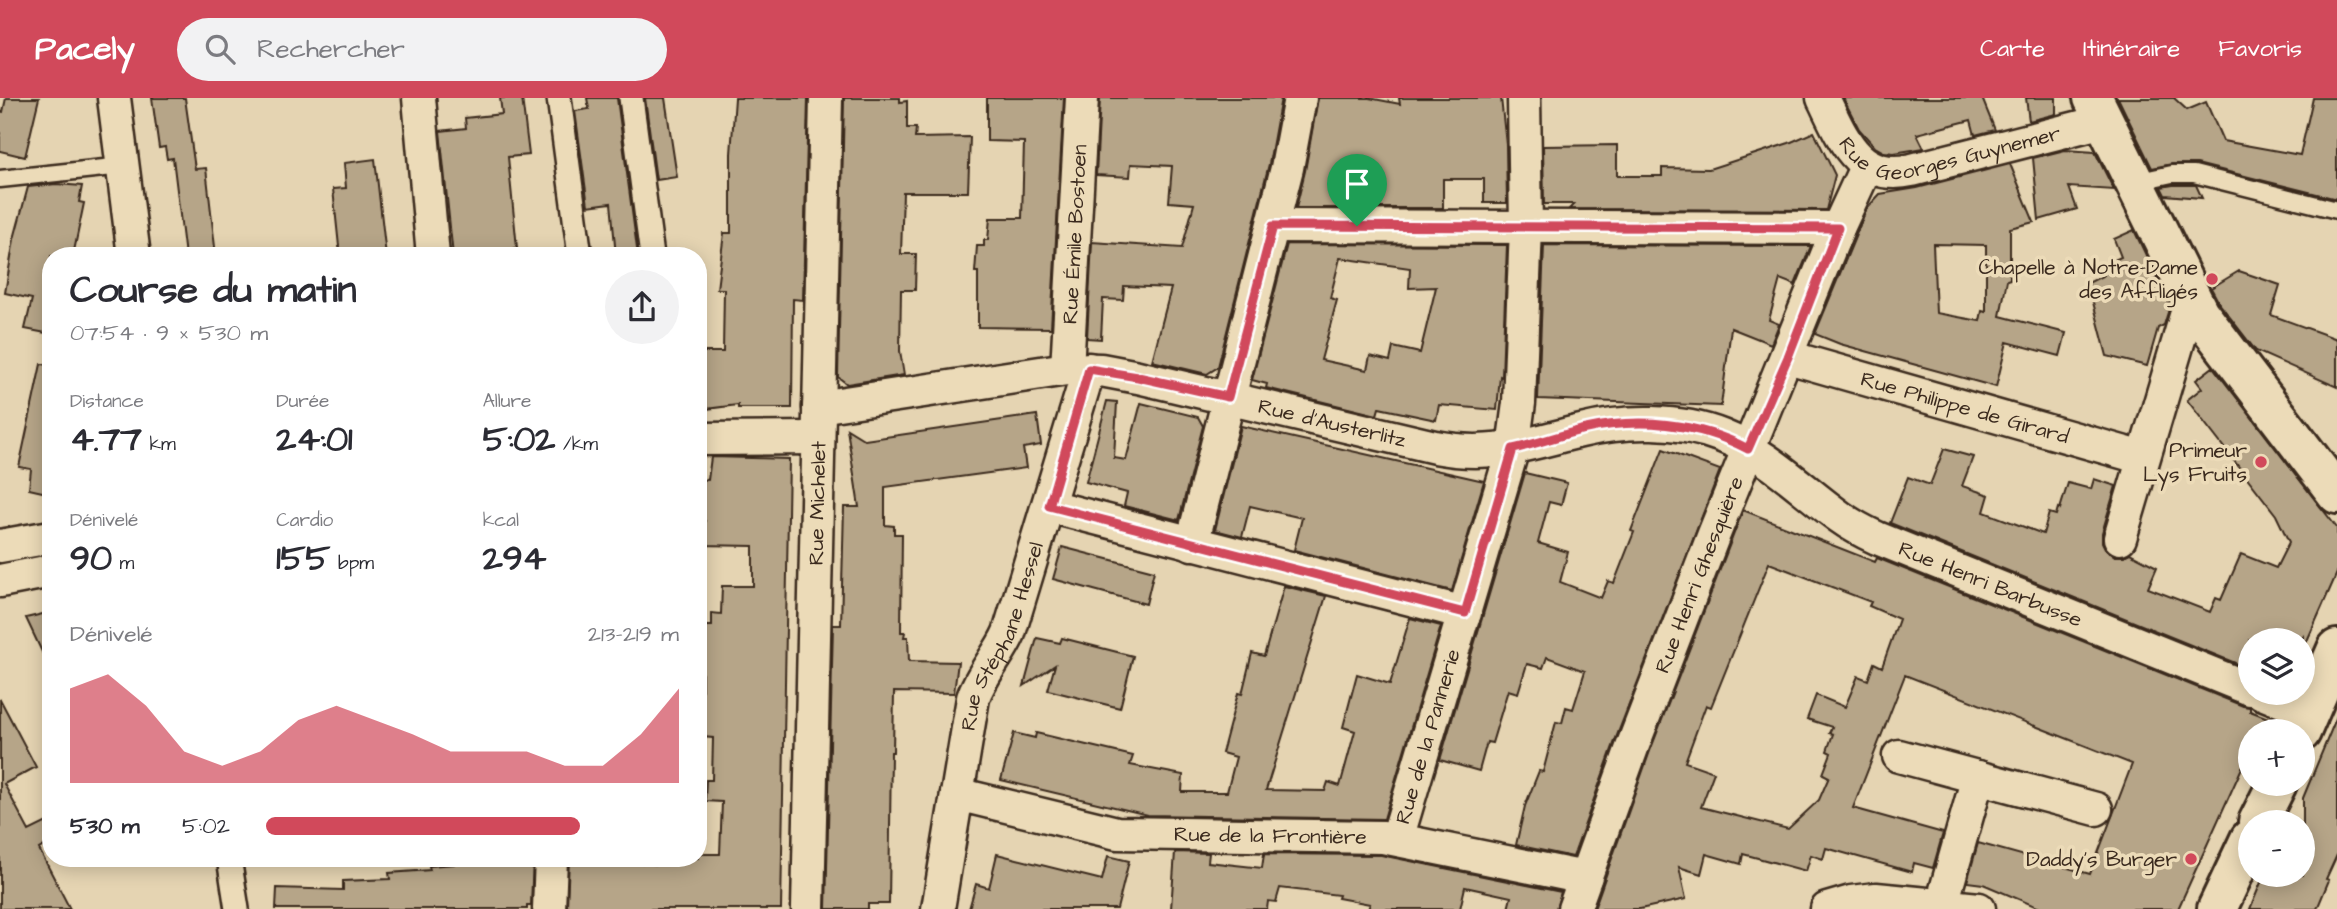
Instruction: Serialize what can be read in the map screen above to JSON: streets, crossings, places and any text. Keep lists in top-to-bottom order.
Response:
{
  "streets": {
    "street": [
      "Rue Georges Guynemer",
      "Rue Émile Bostoen",
      "Rue Philippe de Girard",
      "Rue d'Austerlitz",
      "Rue Michelet",
      "Rue Henri Ghesquière",
      "Rue Henri Barbusse",
      "Rue Stéphane Hessel",
      "Rue de la Pannerie",
      "Rue de la Frontière"
    ]
  },
  "crossings": [
    ["Rue Georges Guynemer", "Rue Henri Ghesquière"],
    ["Rue Émile Bostoen", "Rue d'Austerlitz"],
    ["Rue Émile Bostoen", "Rue Stéphane Hessel"],
    ["Rue Philippe de Girard", "Rue Henri Ghesquière"],
    ["Rue d'Austerlitz", "Rue Michelet"],
    ["Rue d'Austerlitz", "Rue Henri Ghesquière"],
    ["Rue d'Austerlitz", "Rue Henri Barbusse"],
    ["Rue d'Austerlitz", "Rue Stéphane Hessel"],
    ["Rue d'Austerlitz", "Rue de la Pannerie"],
    ["Rue Henri Ghesquière", "Rue Henri Barbusse"],
    ["Rue Henri Ghesquière", "Rue de la Frontière"],
    ["Rue Stéphane Hessel", "Rue de la Frontière"],
    ["Rue de la Pannerie", "Rue de la Frontière"]
  ],
  "places": ["Chapelle à Notre-Dame des Affligés", "Primeur Lys Fruits", "Daddy's Burger"],
  "page": {
    "header": "Pacely",
    "search": "Rechercher",
    "nav": ["Carte", "Itinéraire", "Favoris"],
    "heading": ["Course du matin", "07:54 · 9 × 530 m"],
    "stats": [
      ["Distance", "4.77 km"],
      ["Durée", "24:01"],
      ["Allure", "5:02 /km"],
      ["Dénivelé", "90 m"],
      ["Cardio", "155 bpm"],
      ["kcal", "294"]
    ],
    "chart": ["Dénivelé", "213–219 m"],
    "map_buttons": ["+", "−"],
    "list": [
      {
        "name": "530 m",
        "note": "5:02"
      }
    ]
  }
}
